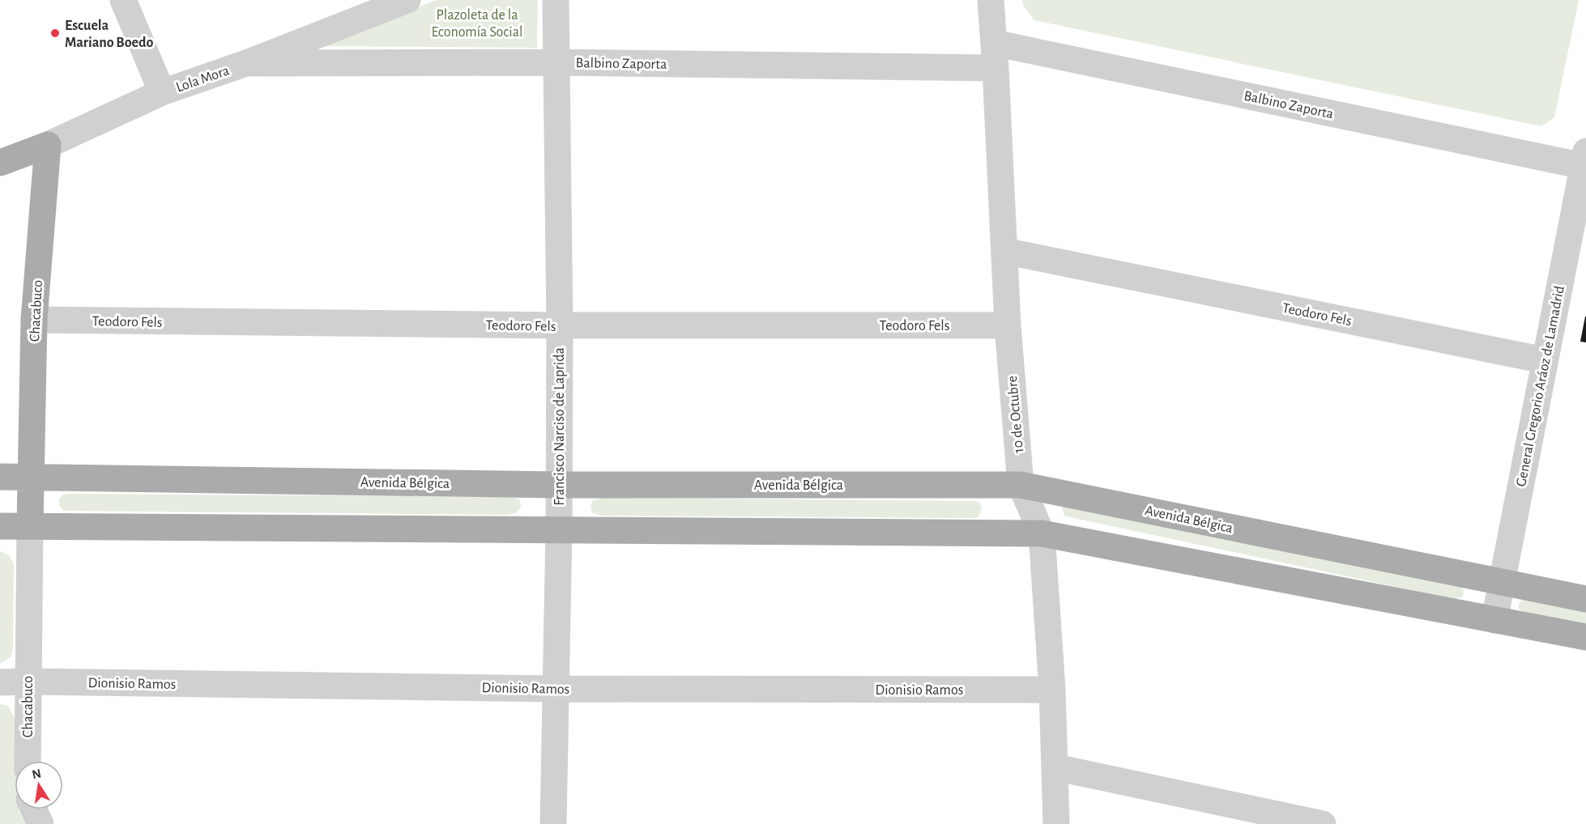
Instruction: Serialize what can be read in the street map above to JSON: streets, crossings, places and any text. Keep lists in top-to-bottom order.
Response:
{
  "streets": {
    "main road": ["Lola Mora", "Chacabuco", "Avenida Bélgica"],
    "street": [
      "Balbino Zaporta",
      "Teodoro Fels",
      "General Gregorio Aráoz de Lamadrid",
      "10 de Octubre",
      "Francisco Narciso de Laprida",
      "Dionisio Ramos"
    ]
  },
  "crossings": [
    ["Balbino Zaporta", "Lola Mora"],
    ["Balbino Zaporta", "General Gregorio Aráoz de Lamadrid"],
    ["Balbino Zaporta", "10 de Octubre"],
    ["Balbino Zaporta", "Francisco Narciso de Laprida"],
    ["Lola Mora", "Chacabuco"],
    ["Chacabuco", "Teodoro Fels"],
    ["Chacabuco", "Avenida Bélgica"],
    ["Chacabuco", "Dionisio Ramos"],
    ["Teodoro Fels", "General Gregorio Aráoz de Lamadrid"],
    ["Teodoro Fels", "10 de Octubre"],
    ["Teodoro Fels", "Francisco Narciso de Laprida"],
    ["General Gregorio Aráoz de Lamadrid", "Avenida Bélgica"],
    ["10 de Octubre", "Avenida Bélgica"],
    ["10 de Octubre", "Dionisio Ramos"],
    ["Francisco Narciso de Laprida", "Avenida Bélgica"],
    ["Francisco Narciso de Laprida", "Dionisio Ramos"]
  ],
  "parks": ["Plazoleta de la Economía Social"],
  "places": ["Escuela Mariano Boedo"],
  "north": "top"
}
